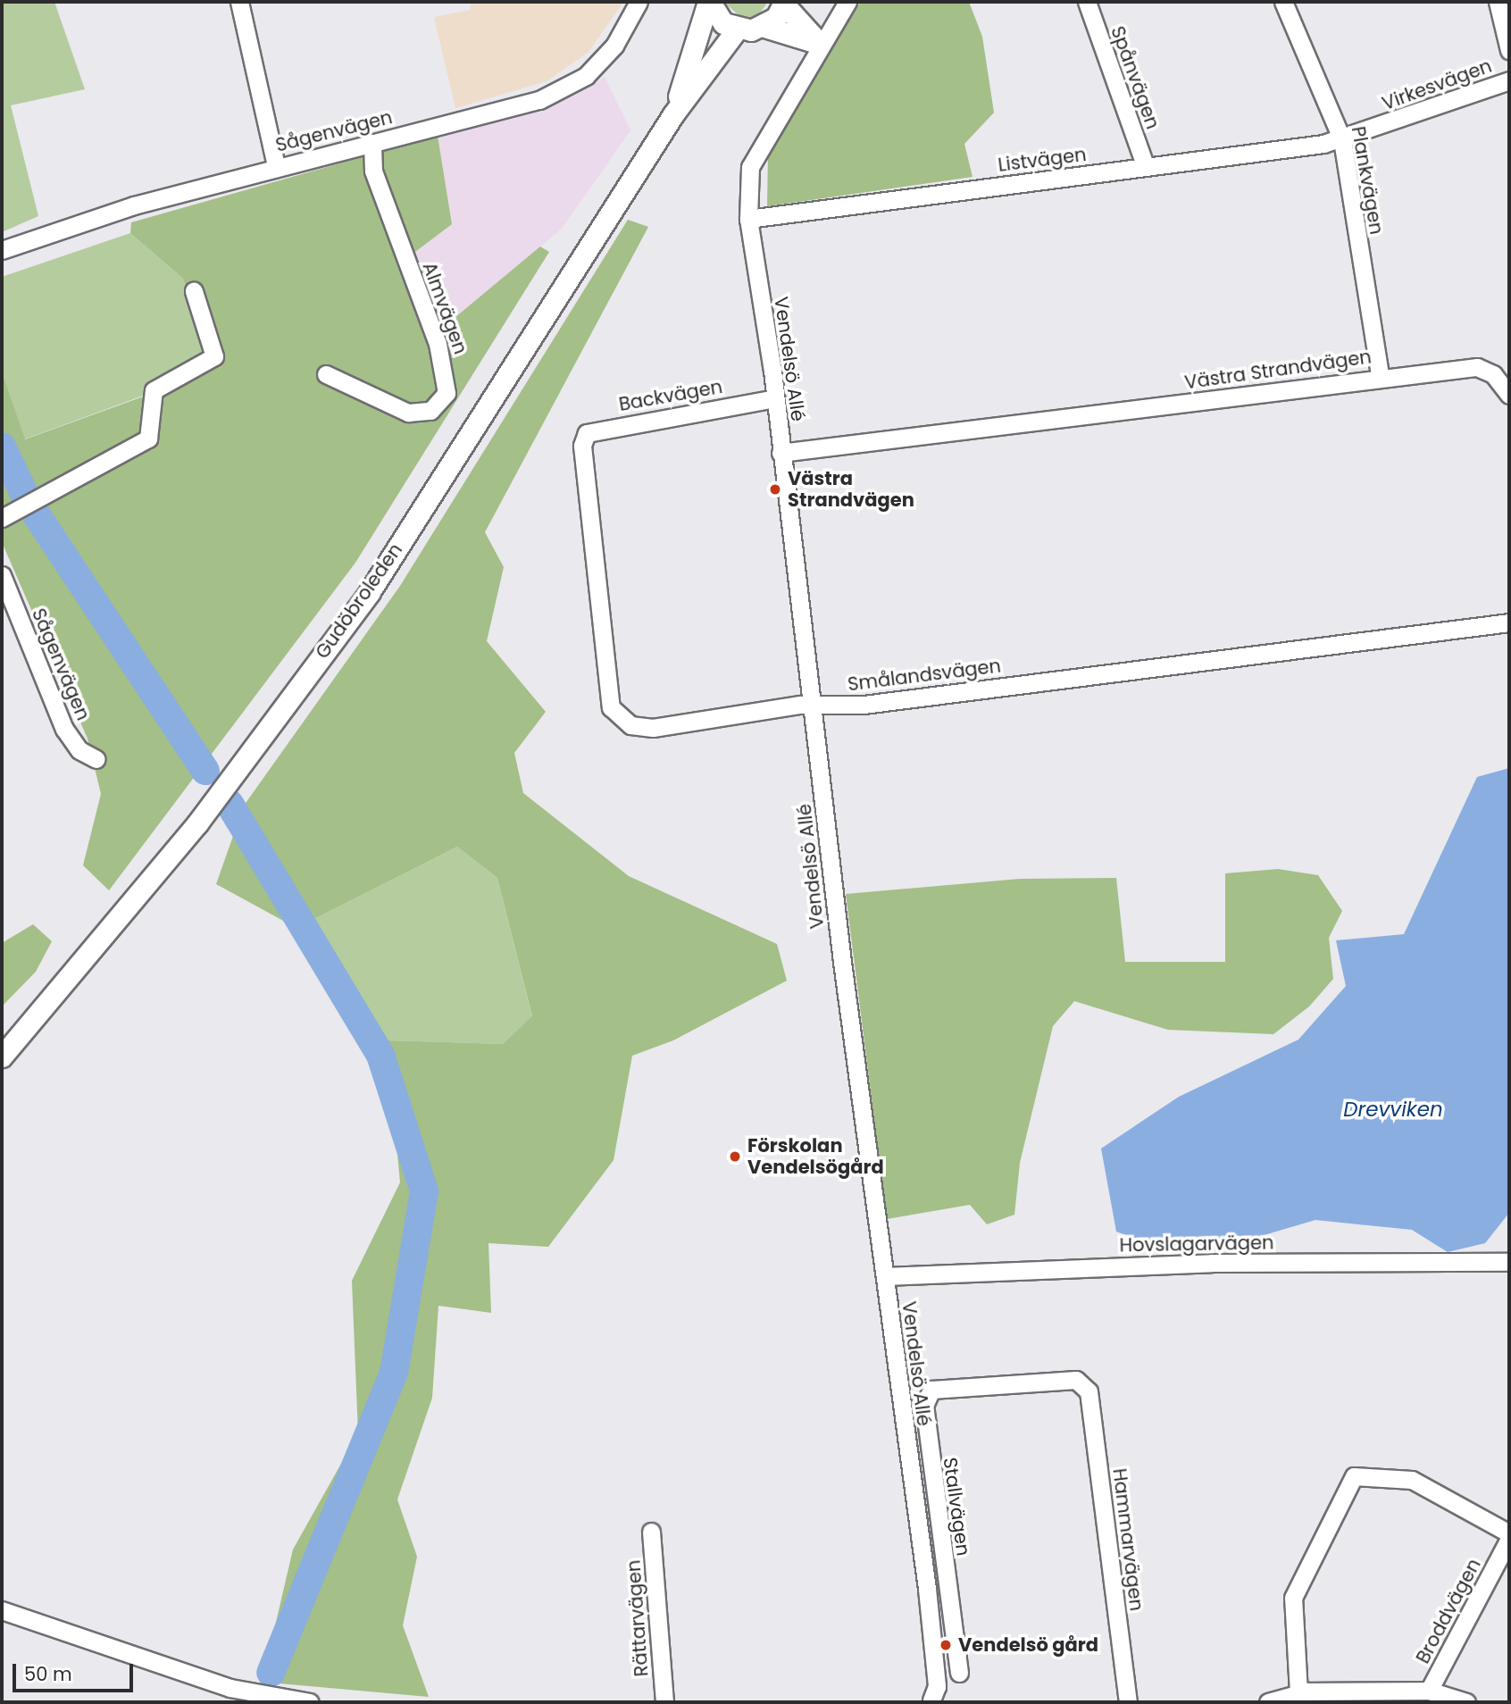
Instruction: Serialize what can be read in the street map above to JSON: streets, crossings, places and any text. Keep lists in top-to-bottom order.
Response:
{
  "streets": {
    "main road": ["Gudöbroleden"],
    "street": [
      "Spånvägen",
      "Virkesvägen",
      "Sågenvägen",
      "Listvägen",
      "Plankvägen",
      "Almvägen",
      "Vendelsö Allé",
      "Västra Strandvägen",
      "Backvägen",
      "Smålandsvägen",
      "Hovslagarvägen",
      "Stallvägen",
      "Hammarvägen",
      "Broddvägen",
      "Rättarvägen"
    ]
  },
  "crossings": [
    ["Spånvägen", "Listvägen"],
    ["Virkesvägen", "Listvägen"],
    ["Virkesvägen", "Plankvägen"],
    ["Sågenvägen", "Almvägen"],
    ["Listvägen", "Plankvägen"],
    ["Listvägen", "Vendelsö Allé"],
    ["Plankvägen", "Västra Strandvägen"],
    ["Vendelsö Allé", "Västra Strandvägen"],
    ["Vendelsö Allé", "Backvägen"],
    ["Vendelsö Allé", "Smålandsvägen"],
    ["Vendelsö Allé", "Hovslagarvägen"],
    ["Vendelsö Allé", "Stallvägen"],
    ["Backvägen", "Smålandsvägen"],
    ["Stallvägen", "Hammarvägen"]
  ],
  "water": ["Drevviken"],
  "places": ["Västra Strandvägen", "Förskolan Vendelsögård", "Vendelsö gård"],
  "scale_bar": "50 m"
}
